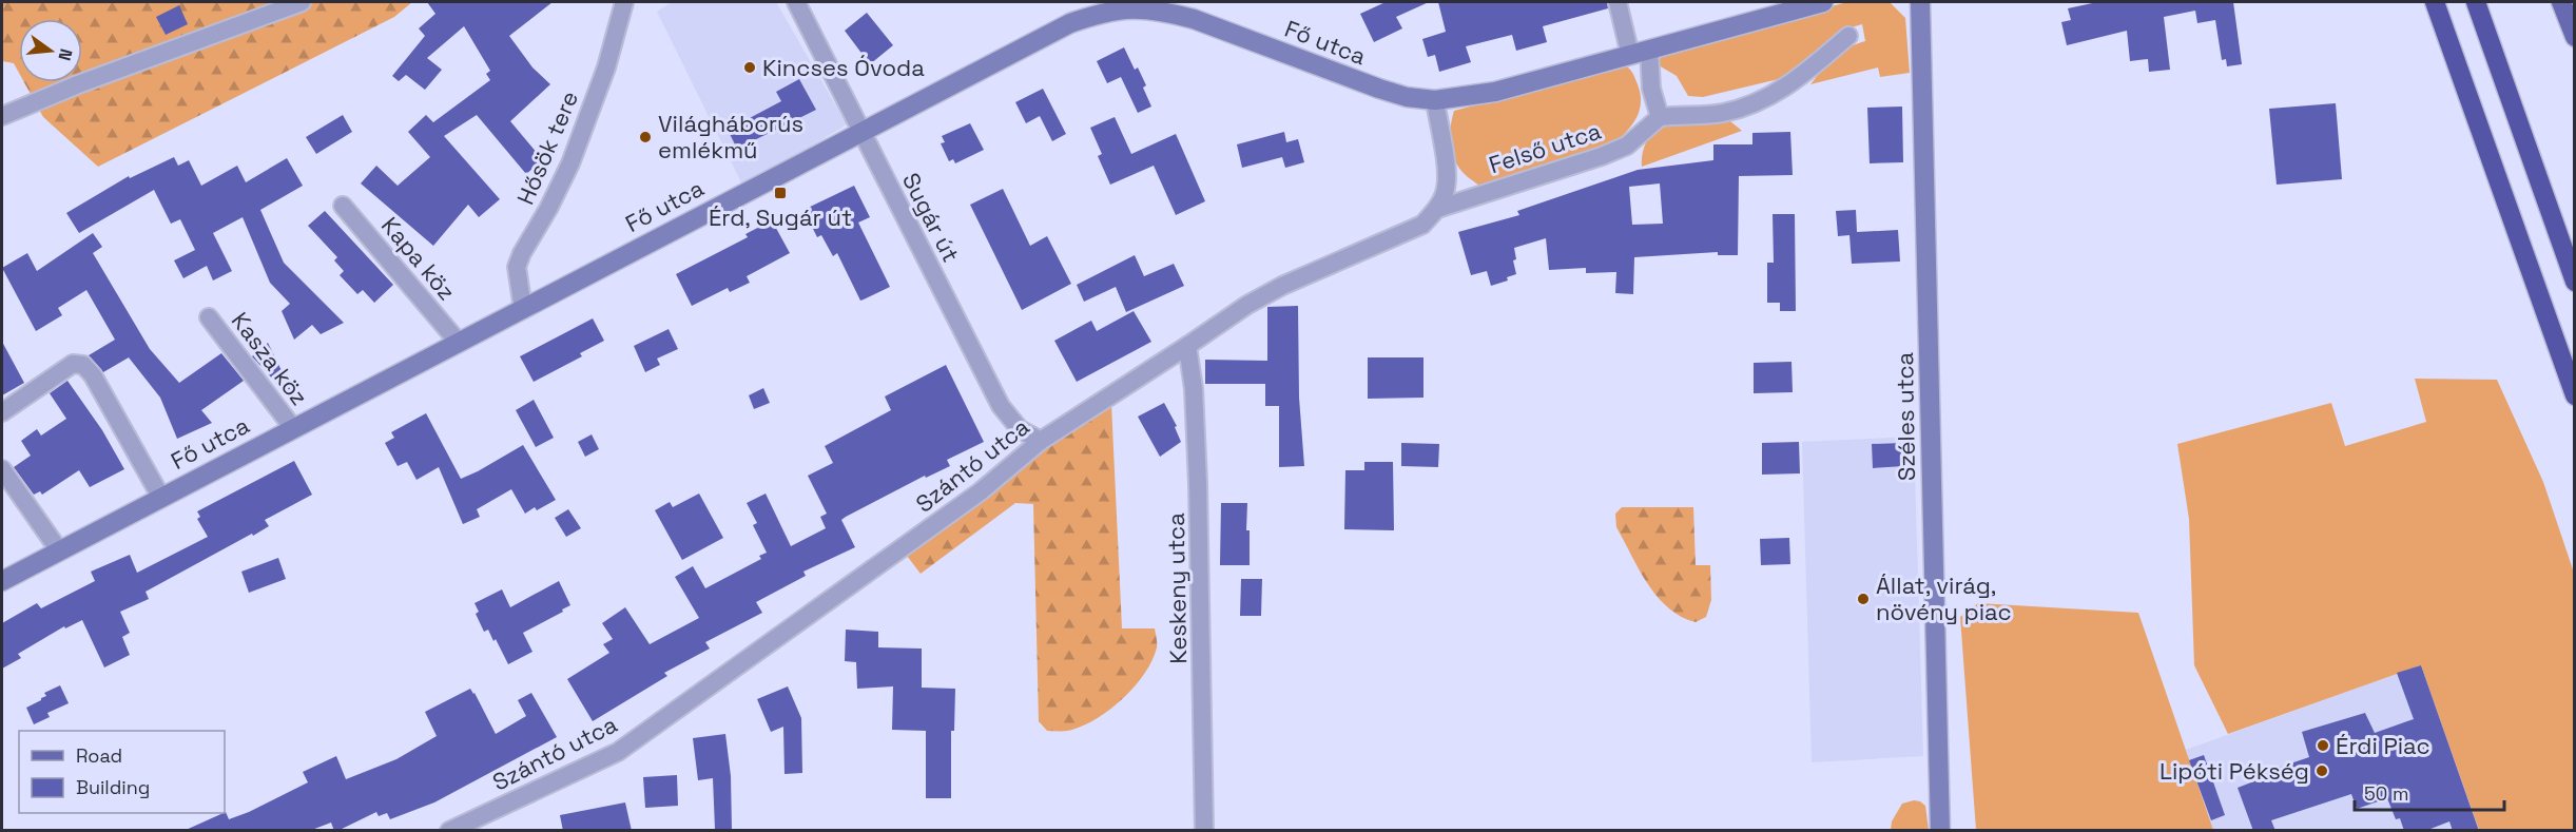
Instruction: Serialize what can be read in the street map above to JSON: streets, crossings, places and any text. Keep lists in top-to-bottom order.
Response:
{
  "streets": {
    "street": [
      "Fő utca",
      "Hősök tere",
      "Felső utca",
      "Sugár út",
      "Kapa köz",
      "Kasza köz",
      "Széles utca",
      "Szántó utca",
      "Keskeny utca"
    ]
  },
  "crossings": [
    ["Fő utca", "Hősök tere"],
    ["Fő utca", "Sugár út"],
    ["Fő utca", "Kapa köz"],
    ["Fő utca", "Kasza köz"],
    ["Felső utca", "Szántó utca"],
    ["Sugár út", "Szántó utca"],
    ["Szántó utca", "Keskeny utca"]
  ],
  "places": {
    "other": [
      "Kincses Óvoda",
      "Világháborús emlékmű",
      "Állat, virág, növény piac",
      "Érdi Piac",
      "Lipóti Pékség"
    ],
    "transit": ["Érd, Sugár út"]
  },
  "legend": ["Road", "Building"],
  "scale_bar": "50 m",
  "north": "right"
}
